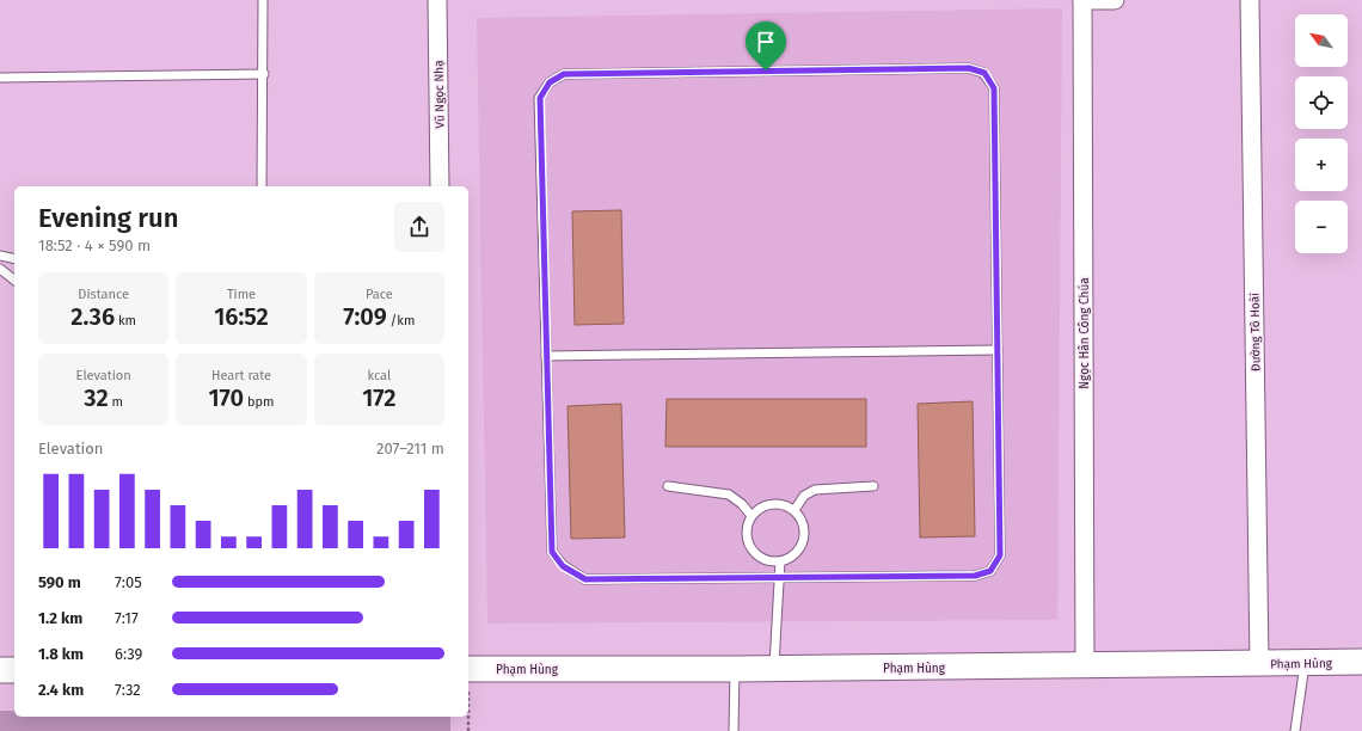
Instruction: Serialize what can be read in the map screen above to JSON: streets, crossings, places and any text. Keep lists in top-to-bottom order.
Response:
{
  "streets": {
    "street": [
      "Vũ Ngọc Nhạ",
      "Đường Tô Hoài",
      "Ngọc Hân Công Chúa",
      "Phạm Hùng"
    ]
  },
  "crossings": [
    ["Đường Tô Hoài", "Phạm Hùng"],
    ["Ngọc Hân Công Chúa", "Phạm Hùng"]
  ],
  "north": "top left",
  "page": {
    "map_buttons": ["+", "−"],
    "heading": ["Evening run", "18:52 · 4 × 590 m"],
    "stats": [
      ["Distance", "2.36 km"],
      ["Time", "16:52"],
      ["Pace", "7:09 /km"],
      ["Elevation", "32 m"],
      ["Heart rate", "170 bpm"],
      ["kcal", "172"]
    ],
    "chart": ["Elevation", "207–211 m"],
    "list": [
      {
        "name": "590 m",
        "note": "7:05"
      },
      {
        "name": "1.2 km",
        "note": "7:17"
      },
      {
        "name": "1.8 km",
        "note": "6:39"
      },
      {
        "name": "2.4 km",
        "note": "7:32"
      }
    ]
  }
}
